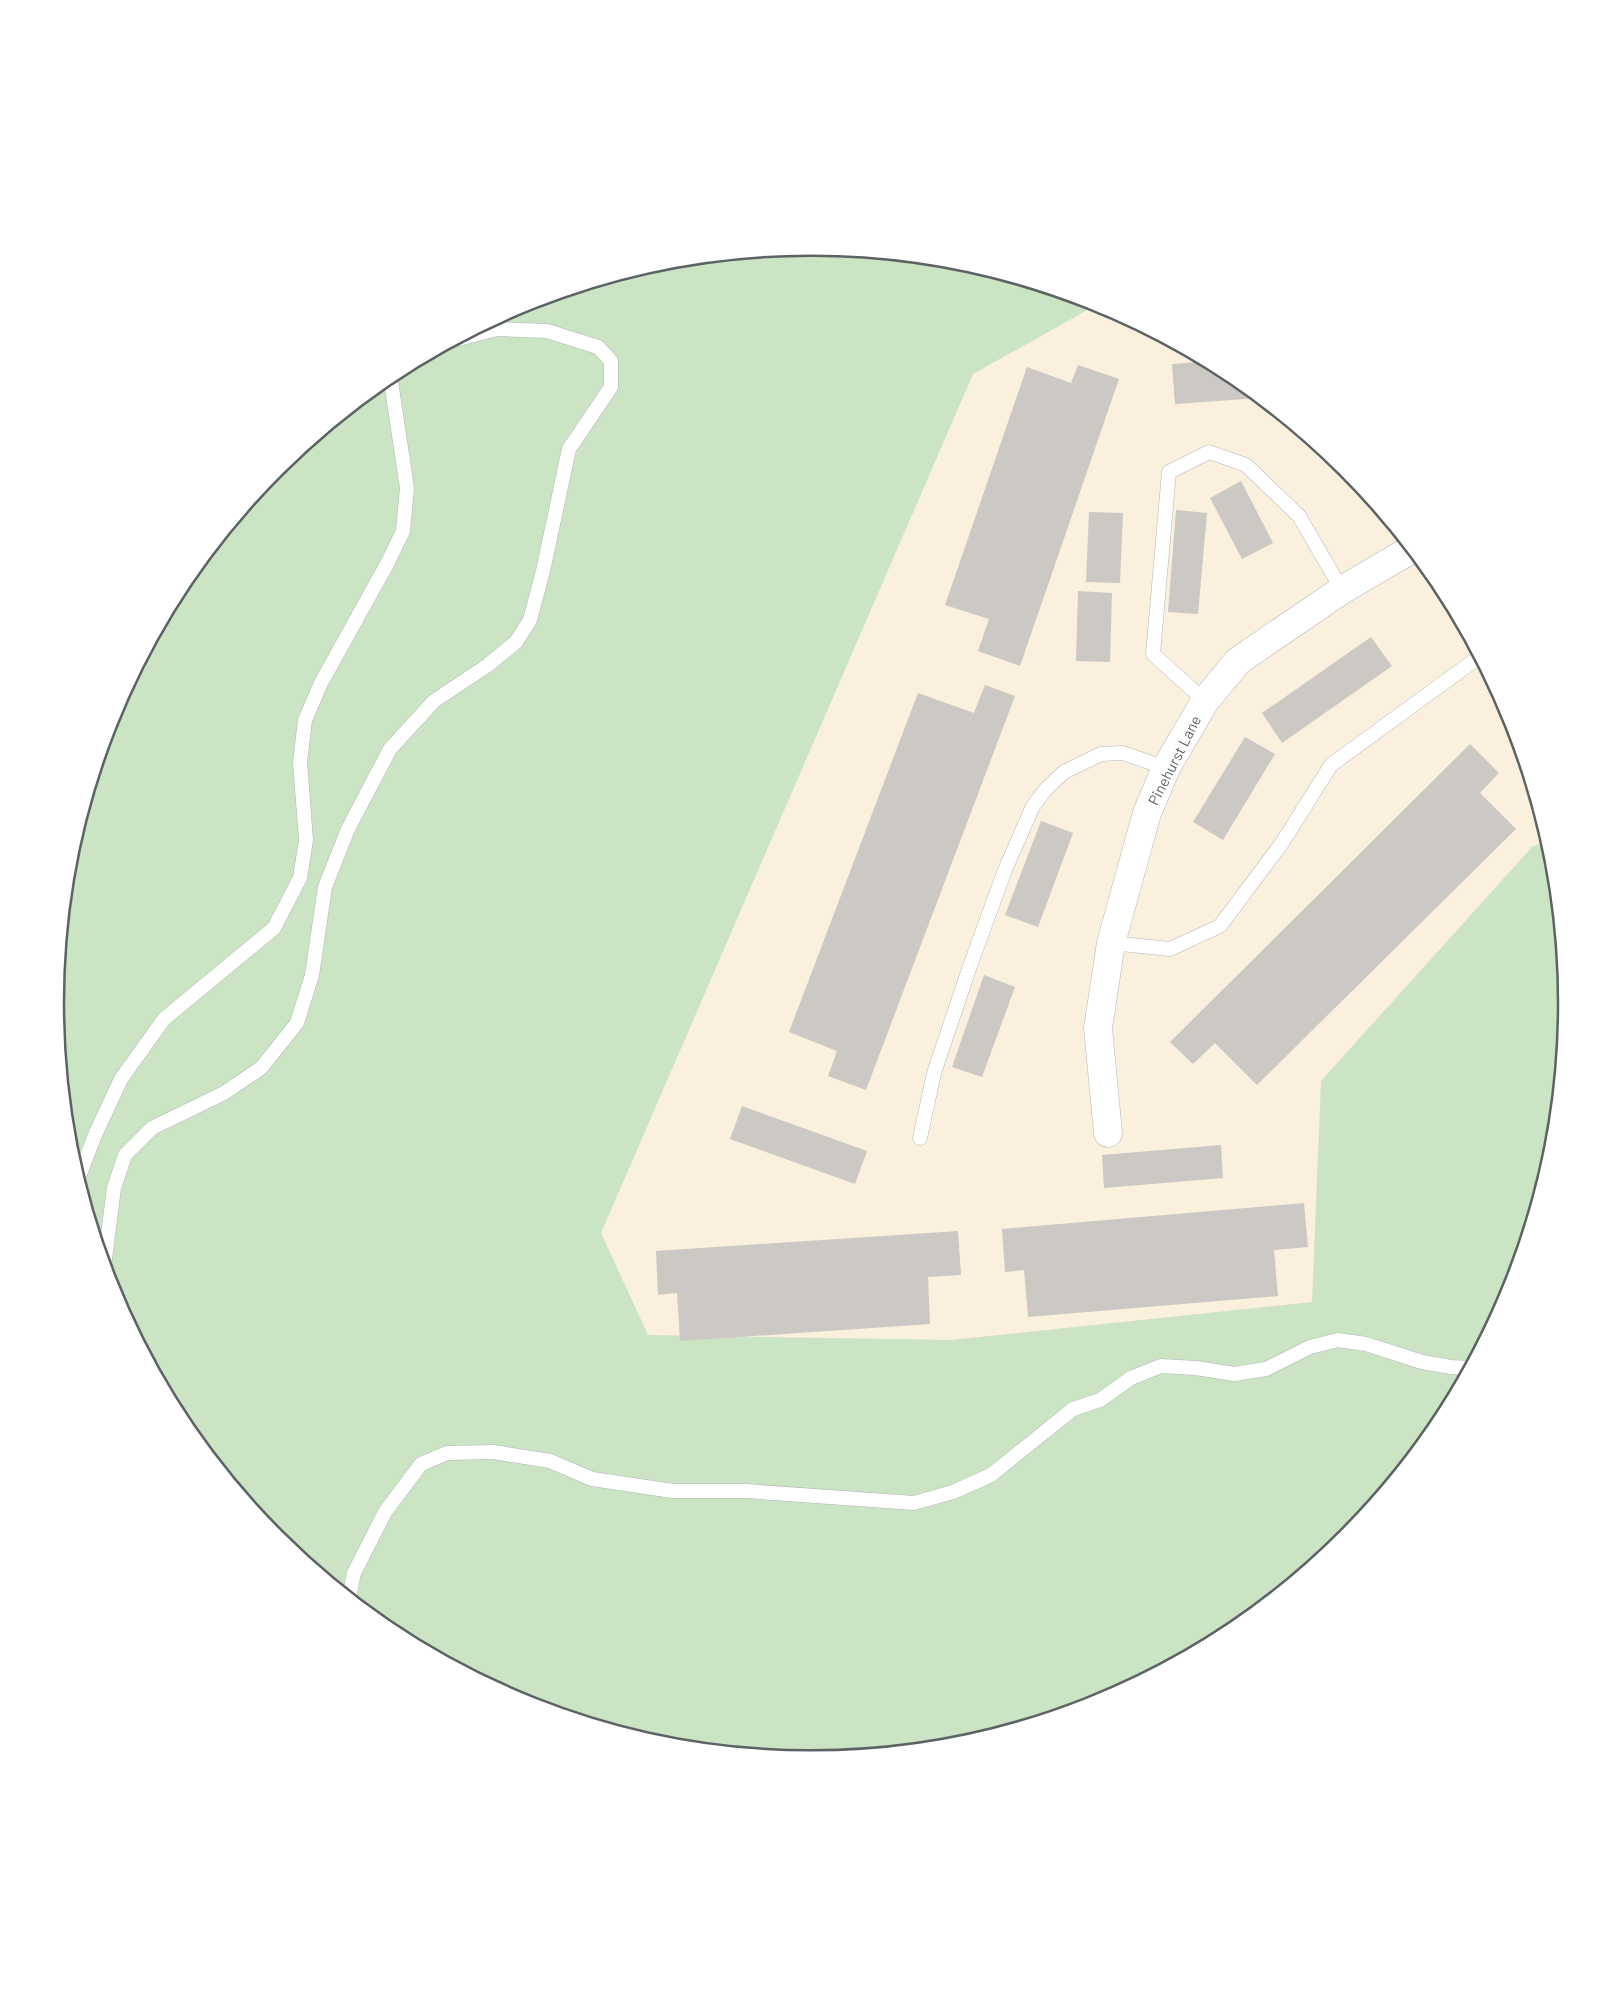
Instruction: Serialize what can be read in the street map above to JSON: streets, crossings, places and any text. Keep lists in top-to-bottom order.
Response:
{
  "streets": {
    "street": ["Pinehurst Lane"]
  }
}
